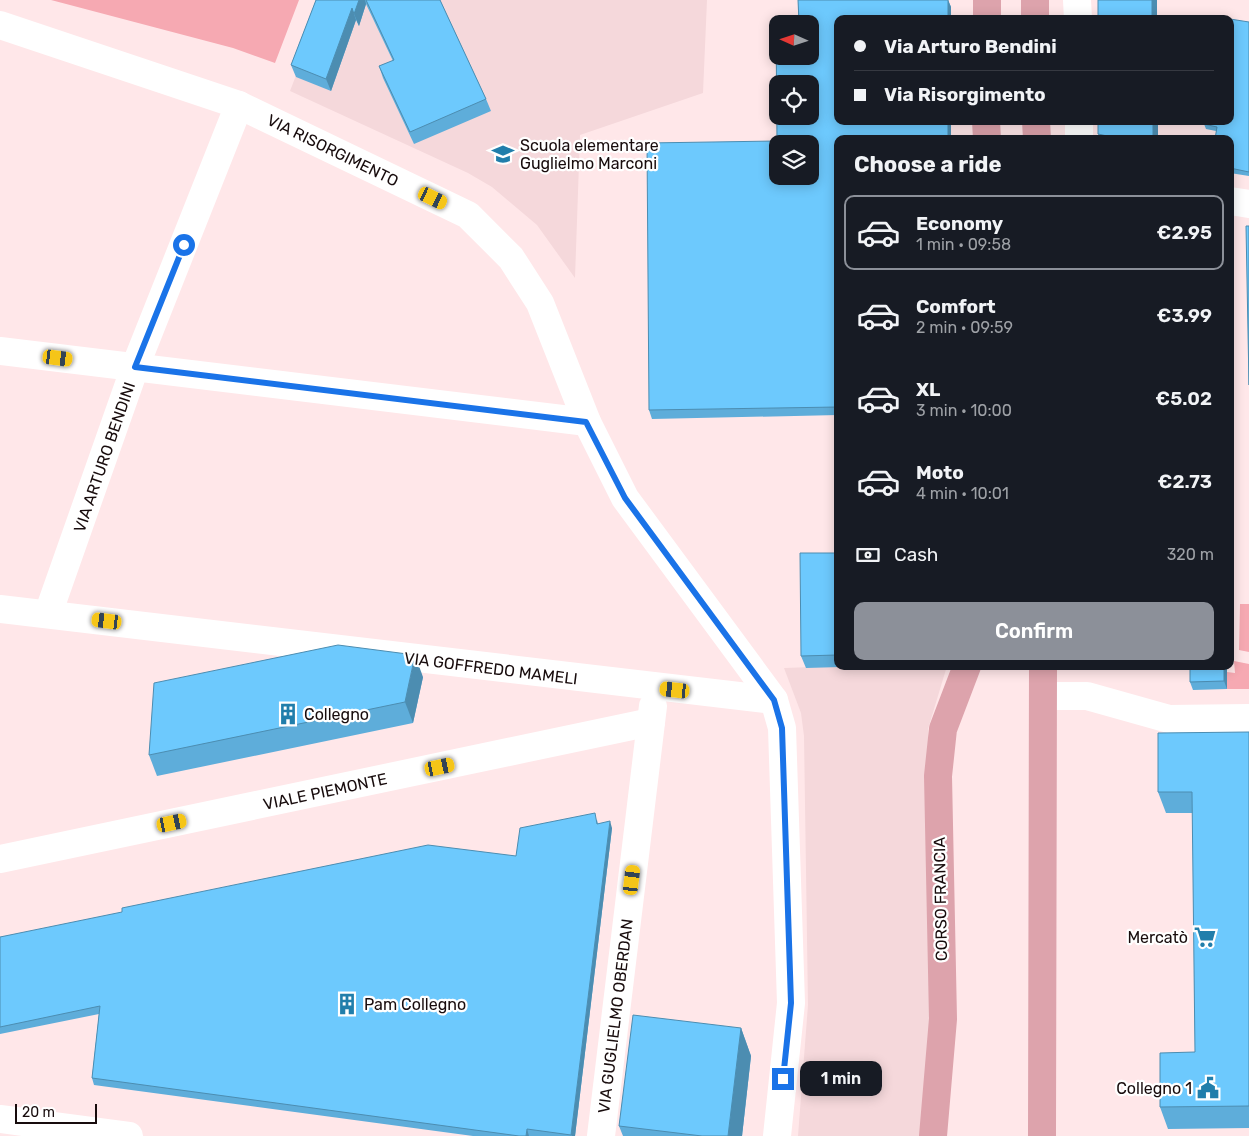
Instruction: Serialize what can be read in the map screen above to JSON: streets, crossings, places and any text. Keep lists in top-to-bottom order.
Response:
{
  "streets": {
    "main road": ["CORSO FRANCIA"],
    "street": [
      "VIA RISORGIMENTO",
      "VIA ARTURO BENDINI",
      "VIA GOFFREDO MAMELI",
      "VIALE PIEMONTE",
      "VIA GUGLIELMO OBERDAN"
    ]
  },
  "crossings": [
    ["VIA RISORGIMENTO", "VIA ARTURO BENDINI"],
    ["VIA RISORGIMENTO", "VIA GOFFREDO MAMELI"],
    ["VIA ARTURO BENDINI", "VIA GOFFREDO MAMELI"],
    ["VIA GOFFREDO MAMELI", "VIA GUGLIELMO OBERDAN"],
    ["VIALE PIEMONTE", "VIA GUGLIELMO OBERDAN"]
  ],
  "places": {
    "school or university": ["Scuola elementare Guglielmo Marconi"],
    "building": ["Collegno", "Pam Collegno"],
    "supermarket": ["Mercatò"],
    "public building": ["Collegno 1"]
  },
  "scale_bar": "20 m",
  "north": "left",
  "page": {
    "banner": ["Via Arturo Bendini", "Via Risorgimento"],
    "heading": "Choose a ride",
    "list": [
      {
        "name": "Economy",
        "note": "1 min · 09:58",
        "value": "€2.95"
      },
      {
        "name": "Comfort",
        "note": "2 min · 09:59",
        "value": "€3.99"
      },
      {
        "name": "XL",
        "note": "3 min · 10:00",
        "value": "€5.02"
      },
      {
        "name": "Moto",
        "note": "4 min · 10:01",
        "value": "€2.73"
      }
    ],
    "pay": ["Cash", "320 m"],
    "buttons": "Confirm",
    "bubble": "1 min",
    "scale": "20 m"
  }
}
